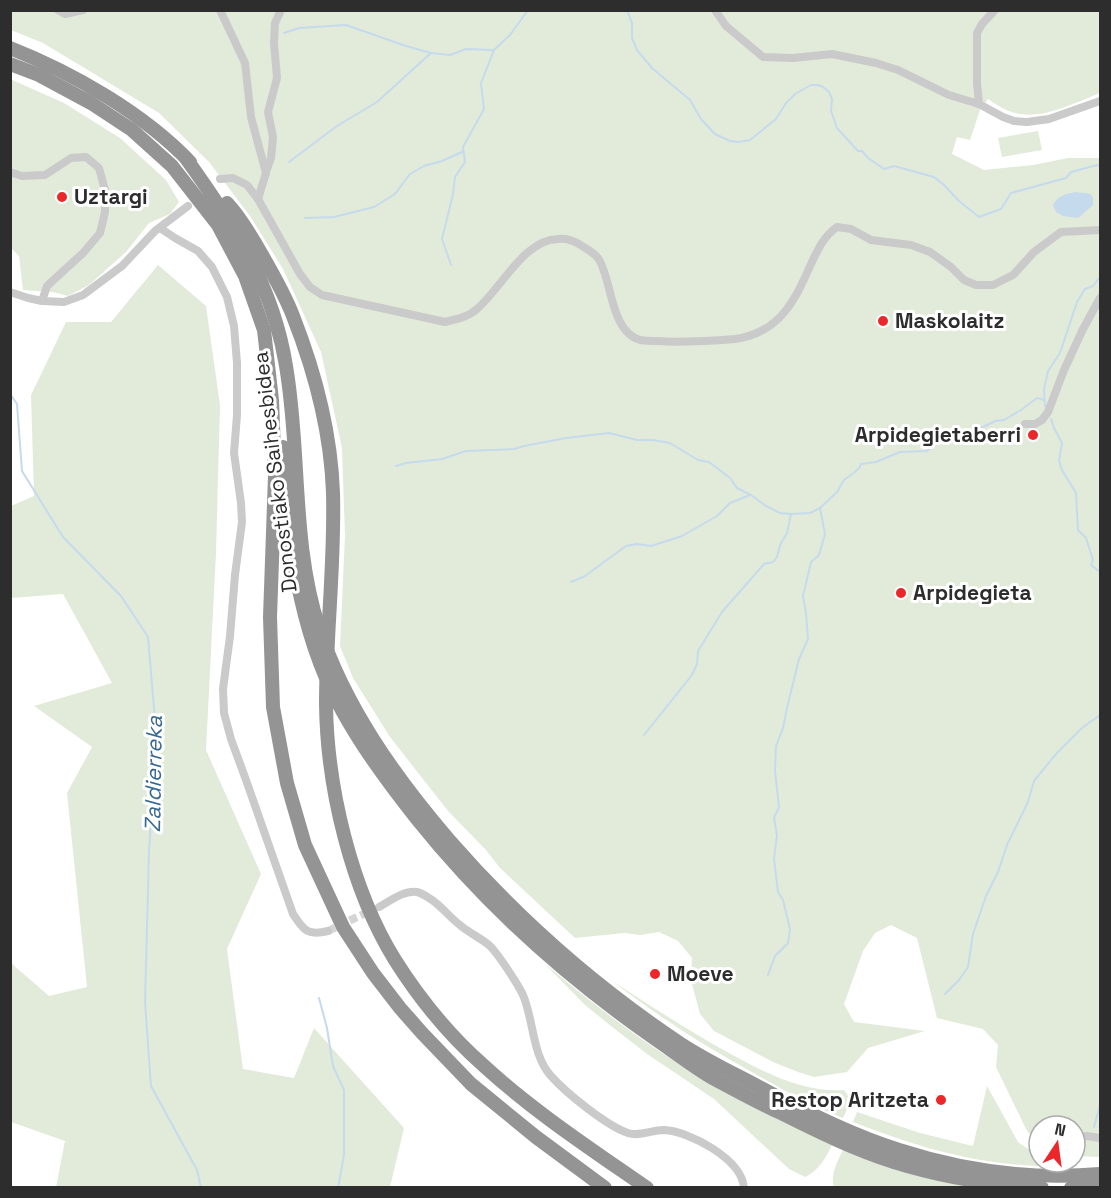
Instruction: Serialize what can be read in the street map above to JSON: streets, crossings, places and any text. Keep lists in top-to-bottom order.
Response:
{
  "streets": {
    "highway": ["Donostiako Saihesbidea"]
  },
  "water": ["Zaldierreka"],
  "places": [
    "Uztargi",
    "Maskolaitz",
    "Arpidegietaberri",
    "Arpidegieta",
    "Moeve",
    "Restop Aritzeta"
  ],
  "north": "top"
}
